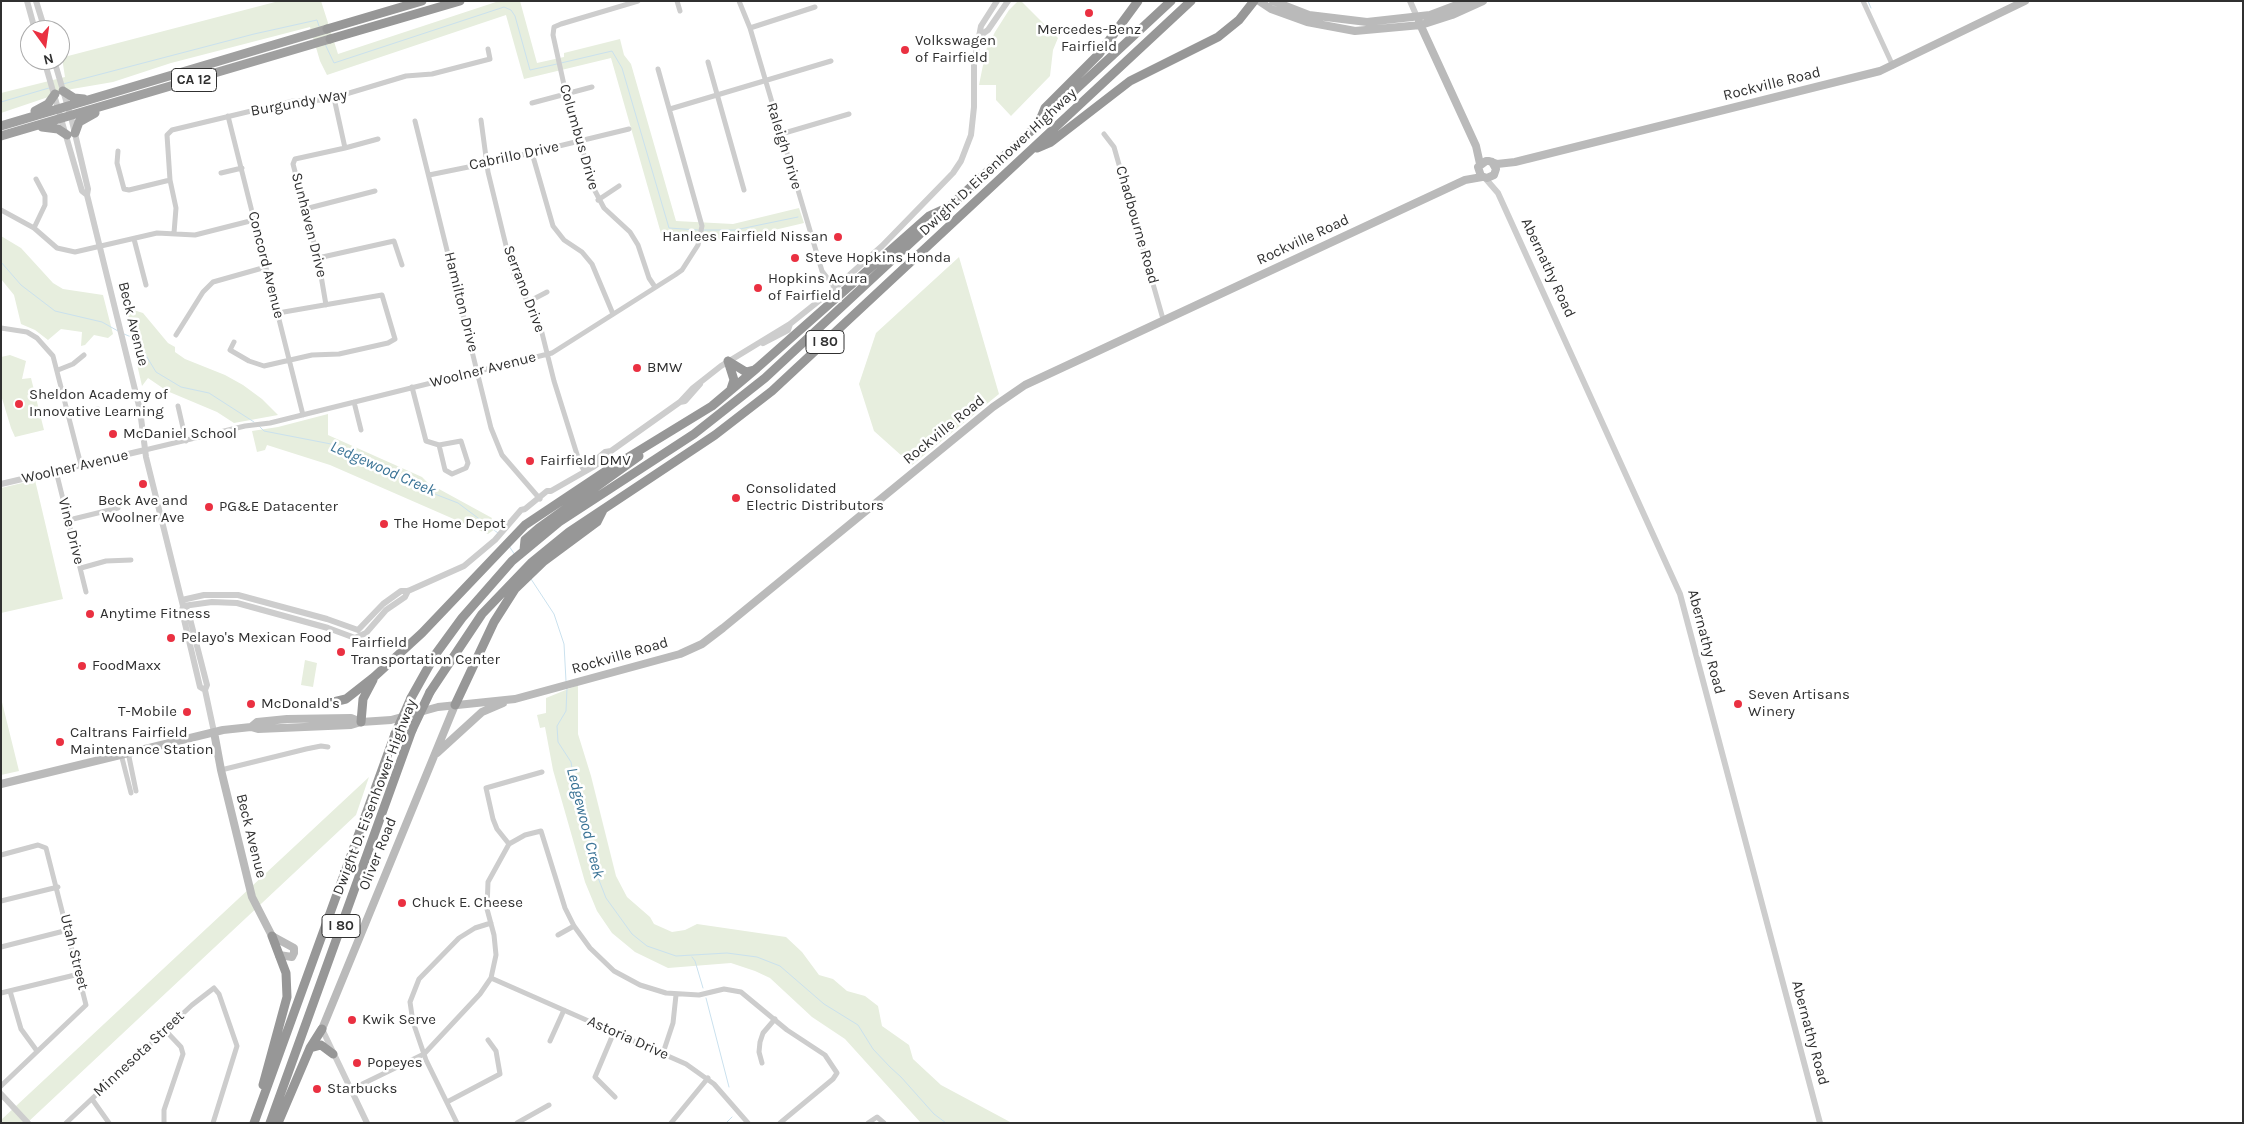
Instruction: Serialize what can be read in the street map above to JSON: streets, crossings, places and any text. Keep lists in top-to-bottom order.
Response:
{
  "streets": {
    "highway": ["CA 12", "Dwight D. Eisenhower Highway", "I 80"],
    "main road": ["Rockville Road", "Beck Avenue", "Oliver Road"],
    "street": [
      "Burgundy Way",
      "Columbus Drive",
      "Raleigh Drive",
      "Cabrillo Drive",
      "Sunhaven Drive",
      "Chadbourne Road",
      "Concord Avenue",
      "Abernathy Road",
      "Serrano Drive",
      "Hamilton Drive",
      "Woolner Avenue",
      "Vine Drive",
      "Utah Street",
      "Astoria Drive",
      "Minnesota Street"
    ]
  },
  "crossings": [
    ["CA 12", "Beck Avenue"],
    ["Rockville Road", "Chadbourne Road"],
    ["Rockville Road", "Abernathy Road"],
    ["Rockville Road", "Beck Avenue"],
    ["Rockville Road", "Oliver Road"],
    ["Burgundy Way", "Concord Avenue"],
    ["Columbus Drive", "Cabrillo Drive"],
    ["Columbus Drive", "Woolner Avenue"],
    ["Cabrillo Drive", "Serrano Drive"],
    ["Cabrillo Drive", "Hamilton Drive"],
    ["Concord Avenue", "Woolner Avenue"],
    ["Serrano Drive", "Woolner Avenue"],
    ["Hamilton Drive", "Woolner Avenue"],
    ["Beck Avenue", "Woolner Avenue"],
    ["Woolner Avenue", "Vine Drive"]
  ],
  "water": ["Ledgewood Creek"],
  "places": [
    "Mercedes-Benz Fairfield",
    "Volkswagen of Fairfield",
    "Hanlees Fairfield Nissan",
    "Steve Hopkins Honda",
    "Hopkins Acura of Fairfield",
    "BMW",
    "Sheldon Academy of Innovative Learning",
    "McDaniel School",
    "Fairfield DMV",
    "Beck Ave and Woolner Ave",
    "Consolidated Electric Distributors",
    "PG&E Datacenter",
    "The Home Depot",
    "Anytime Fitness",
    "Pelayo's Mexican Food",
    "Fairfield Transportation Center",
    "FoodMaxx",
    "McDonald's",
    "Seven Artisans Winery",
    "T-Mobile",
    "Caltrans Fairfield Maintenance Station",
    "Chuck E. Cheese",
    "Kwik Serve",
    "Popeyes",
    "Starbucks"
  ],
  "north": "bottom"
}
